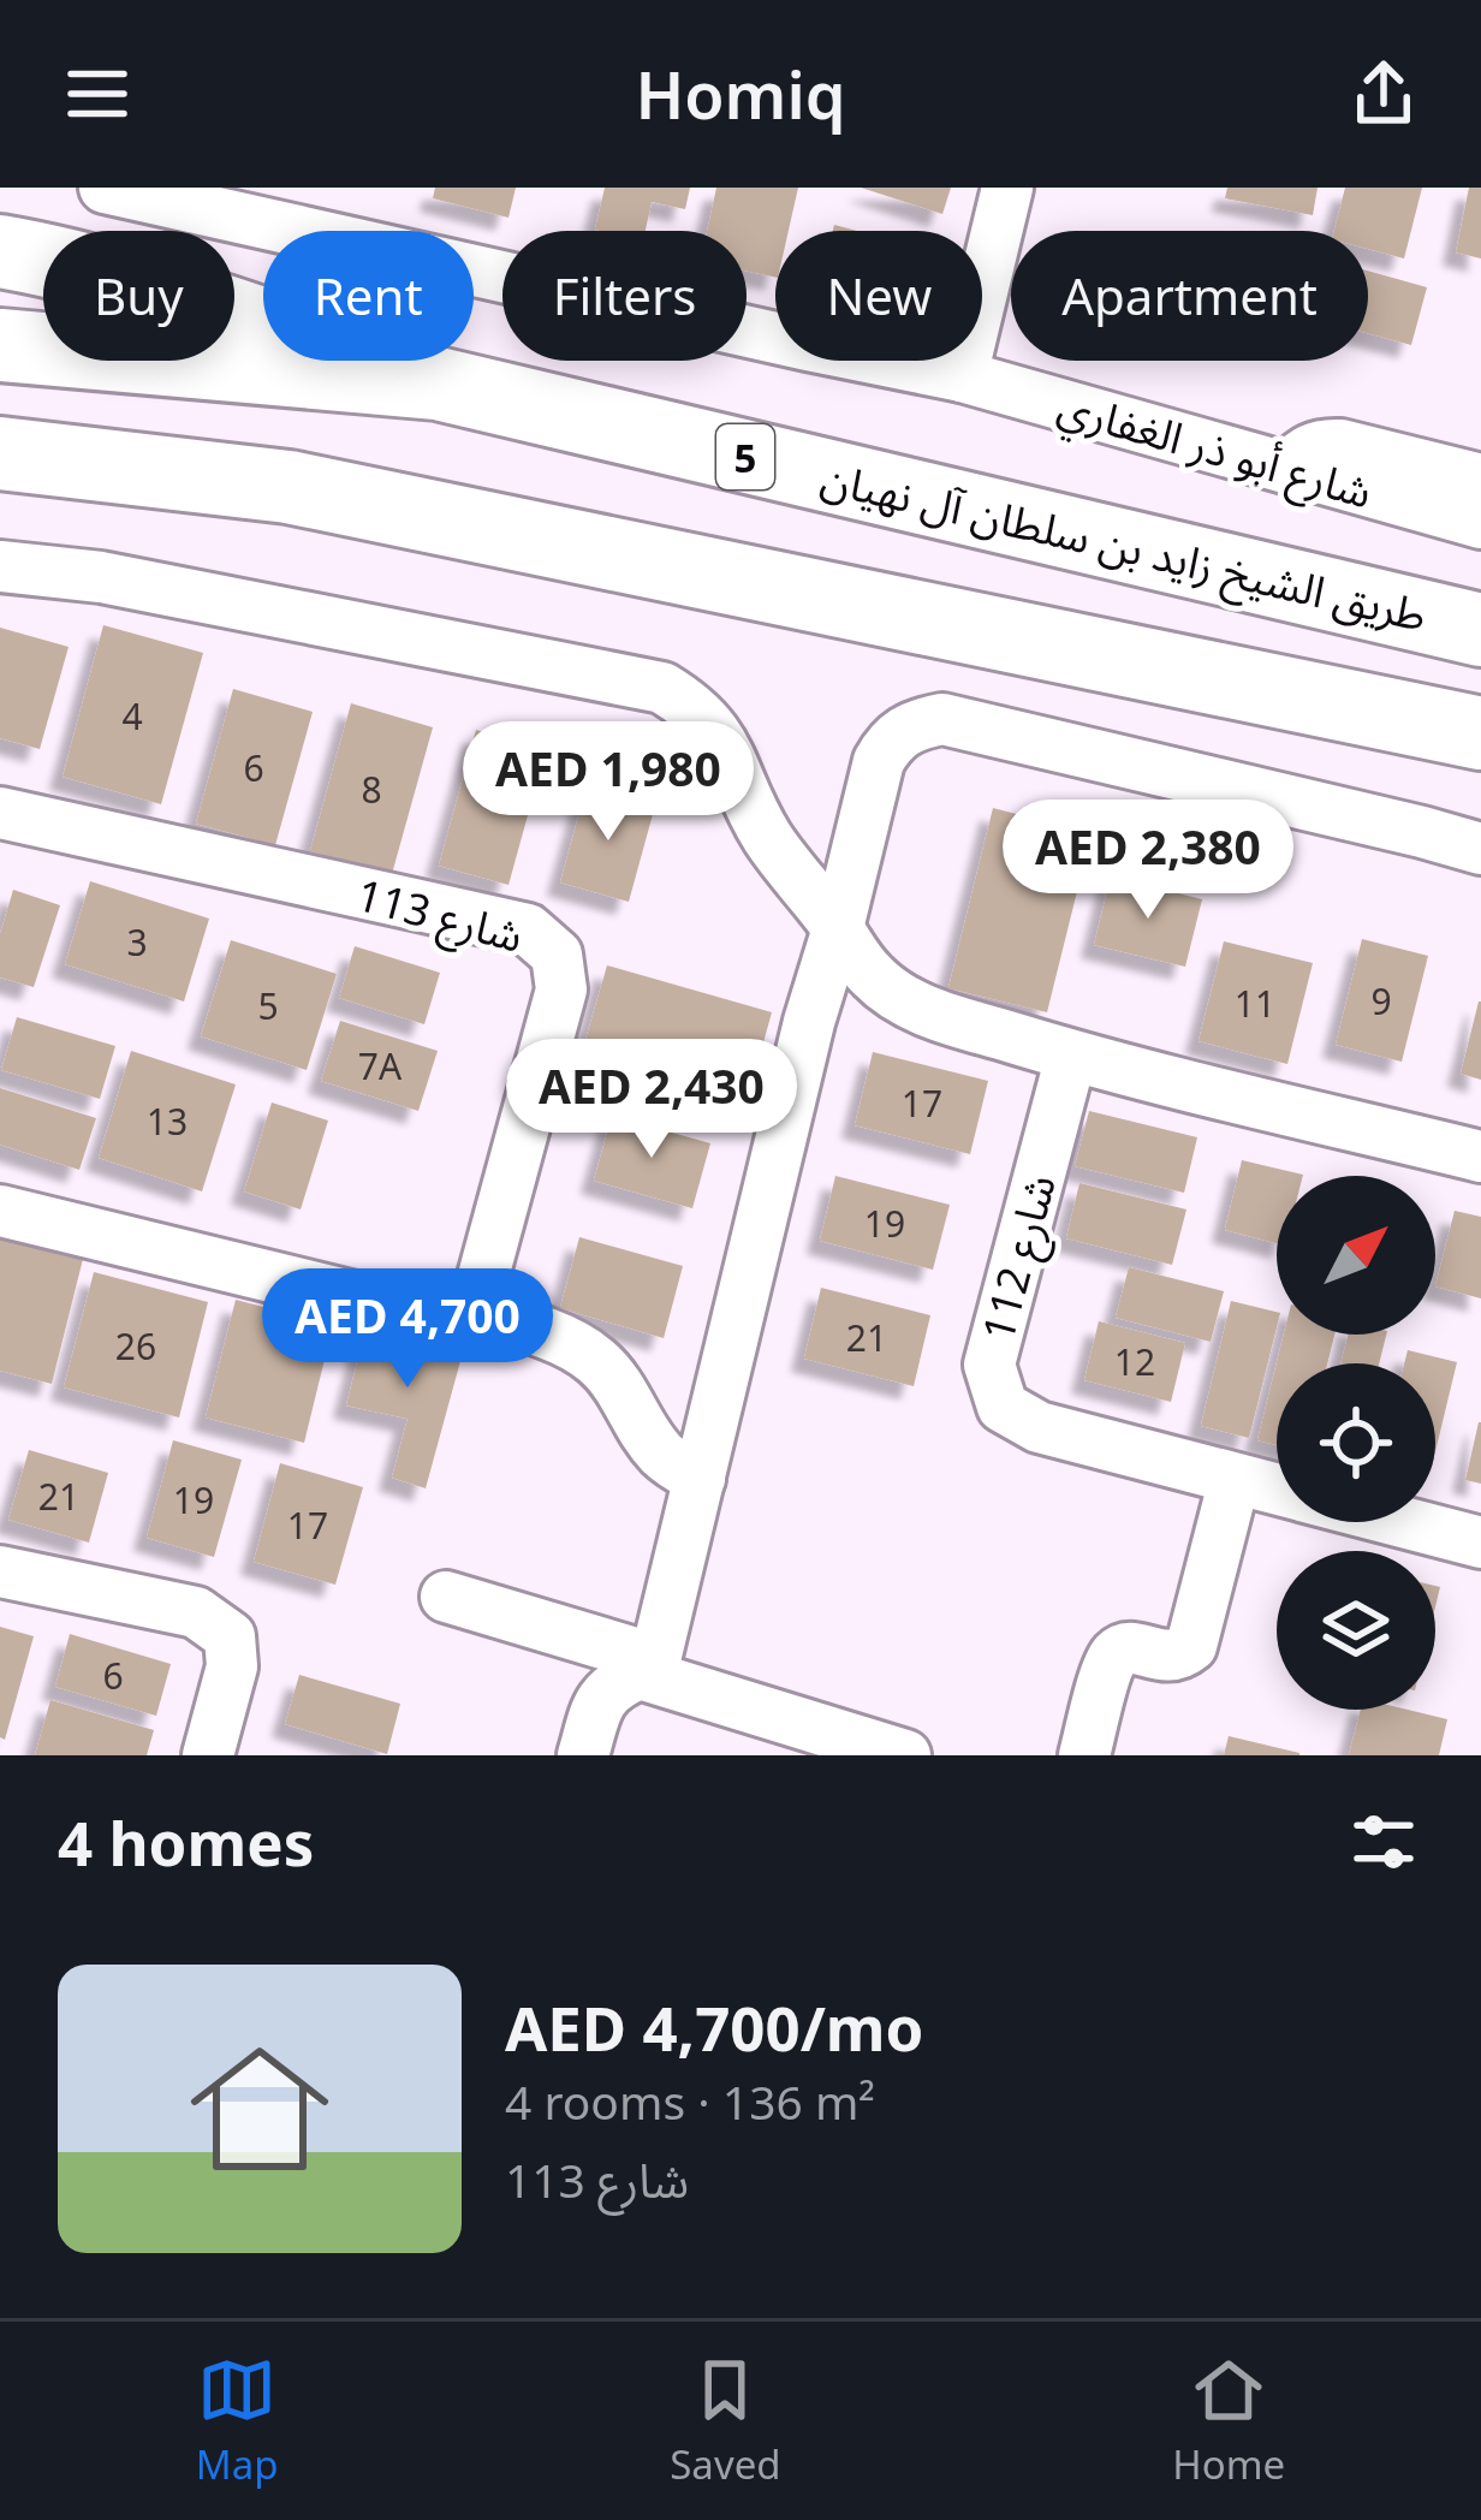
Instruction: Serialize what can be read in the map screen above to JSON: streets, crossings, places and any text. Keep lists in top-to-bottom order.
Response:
{
  "streets": {
    "highway": ["5", "طريق الشيخ زايد بن سلطان آل نهيان"],
    "street": ["شارع أبو ذر الغفاري", "شارع 113", "شارع 112"]
  },
  "house_numbers": [
    "4",
    "6",
    "8",
    "3",
    "9",
    "11",
    "5",
    "7A",
    "17",
    "13",
    "19",
    "21",
    "26",
    "12",
    "21",
    "19",
    "17",
    "6"
  ],
  "north": "top right",
  "page": {
    "header": "Homiq",
    "chip": [
      "Buy",
      "Rent",
      "Filters",
      "New",
      "Apartment"
    ],
    "price": [
      "AED 1,980",
      "AED 2,380",
      "AED 2,430",
      "AED 4,700"
    ],
    "heading": "4 homes",
    "list": [
      {
        "name": "AED 4,700/mo",
        "note": "4 rooms · 136 m² · شارع 113"
      }
    ],
    "tabs": ["Map", "Saved", "Home"]
  }
}
